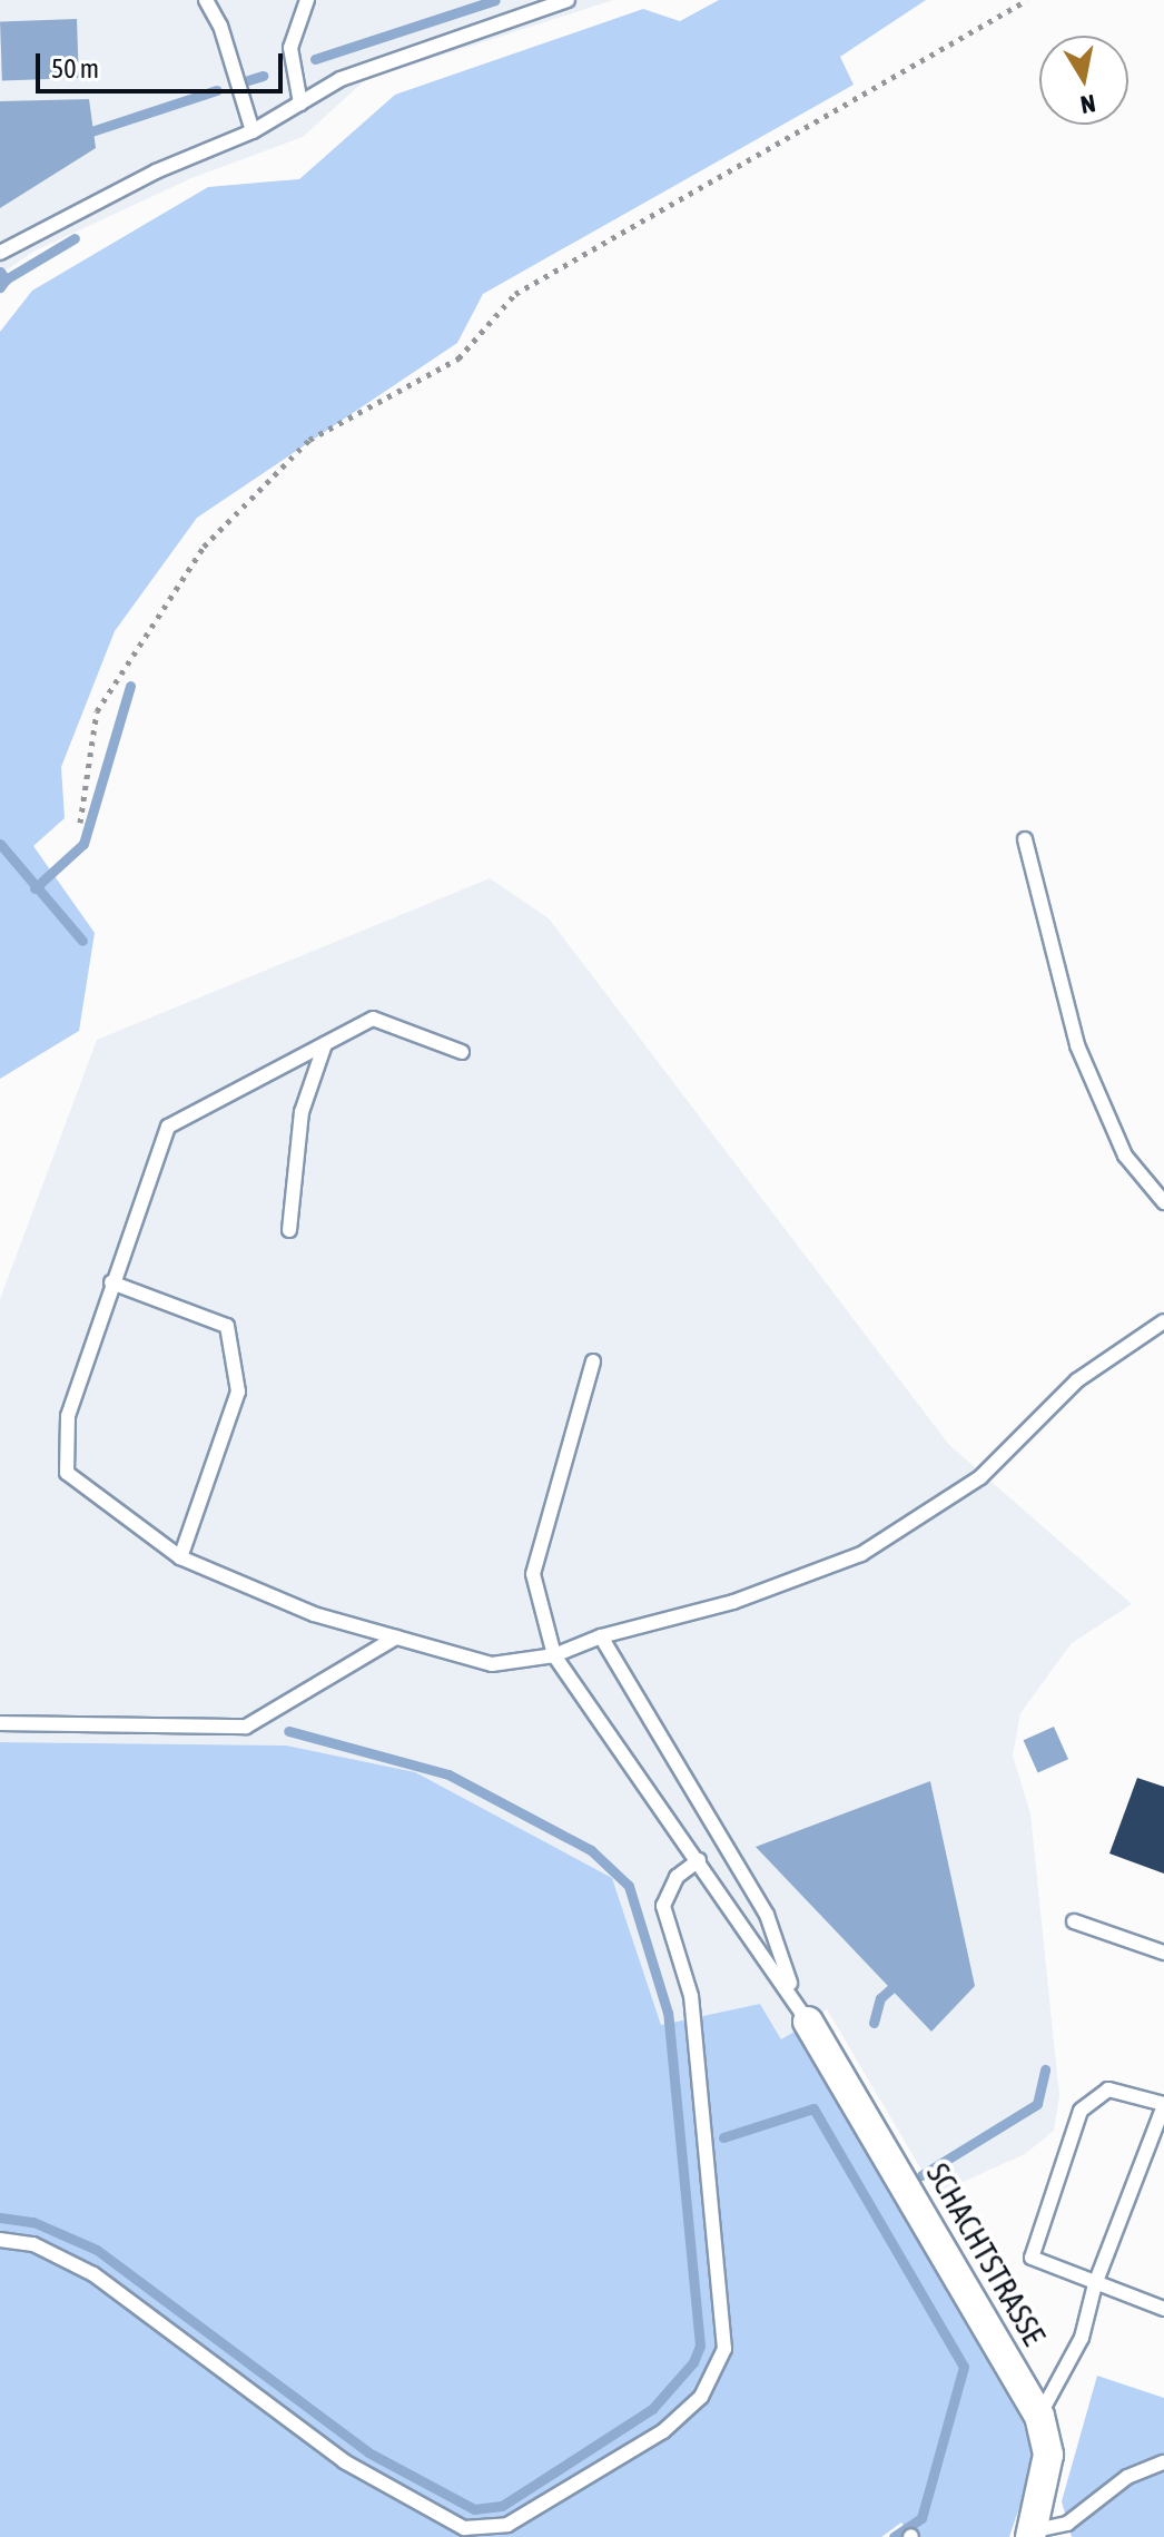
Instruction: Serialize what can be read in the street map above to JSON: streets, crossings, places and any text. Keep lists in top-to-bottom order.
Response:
{
  "streets": {
    "street": ["SCHACHTSTRASSE"]
  },
  "scale_bar": "50 m",
  "north": "bottom"
}
